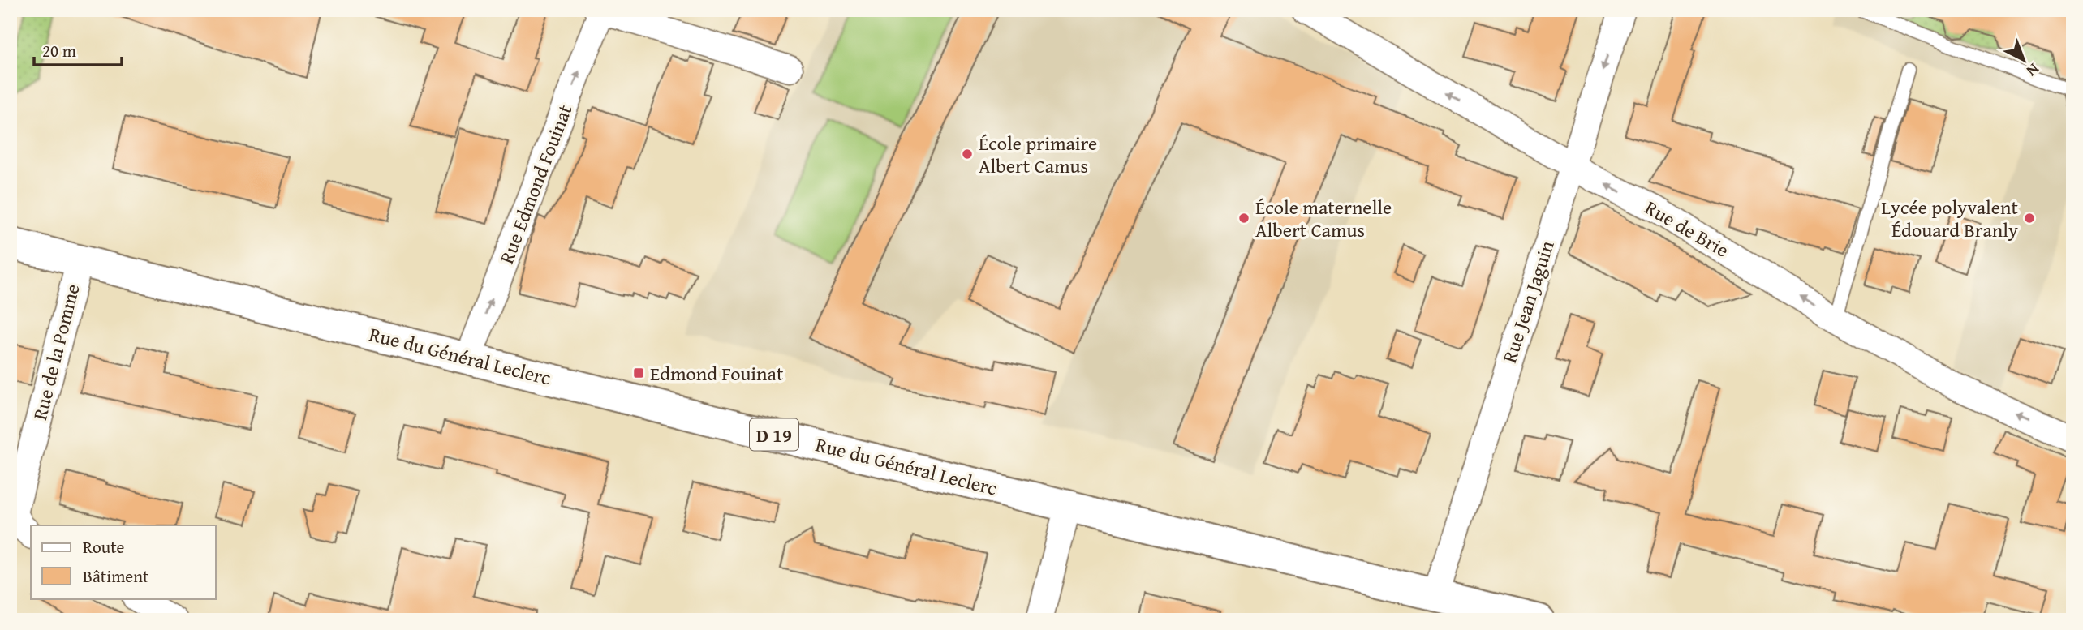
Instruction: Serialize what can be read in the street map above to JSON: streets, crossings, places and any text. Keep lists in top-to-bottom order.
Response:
{
  "streets": {
    "main road": ["Rue du Général Leclerc", "D 19"],
    "street": [
      "Rue Edmond Fouinat",
      "Rue de Brie",
      "Rue Jean Jaguin",
      "Rue de la Pomme"
    ]
  },
  "crossings": [
    ["Rue Edmond Fouinat", "Rue du Général Leclerc"],
    ["Rue de Brie", "Rue Jean Jaguin"],
    ["Rue Jean Jaguin", "Rue du Général Leclerc"],
    ["Rue de la Pomme", "Rue du Général Leclerc"]
  ],
  "one_way": ["Rue Edmond Fouinat", "Rue de Brie"],
  "places": {
    "other": ["École primaire Albert Camus", "École maternelle Albert Camus", "Lycée polyvalent Édouard Branly"],
    "transit": ["Edmond Fouinat"]
  },
  "legend": ["Route", "Bâtiment"],
  "scale_bar": "20 m",
  "north": "bottom right"
}
